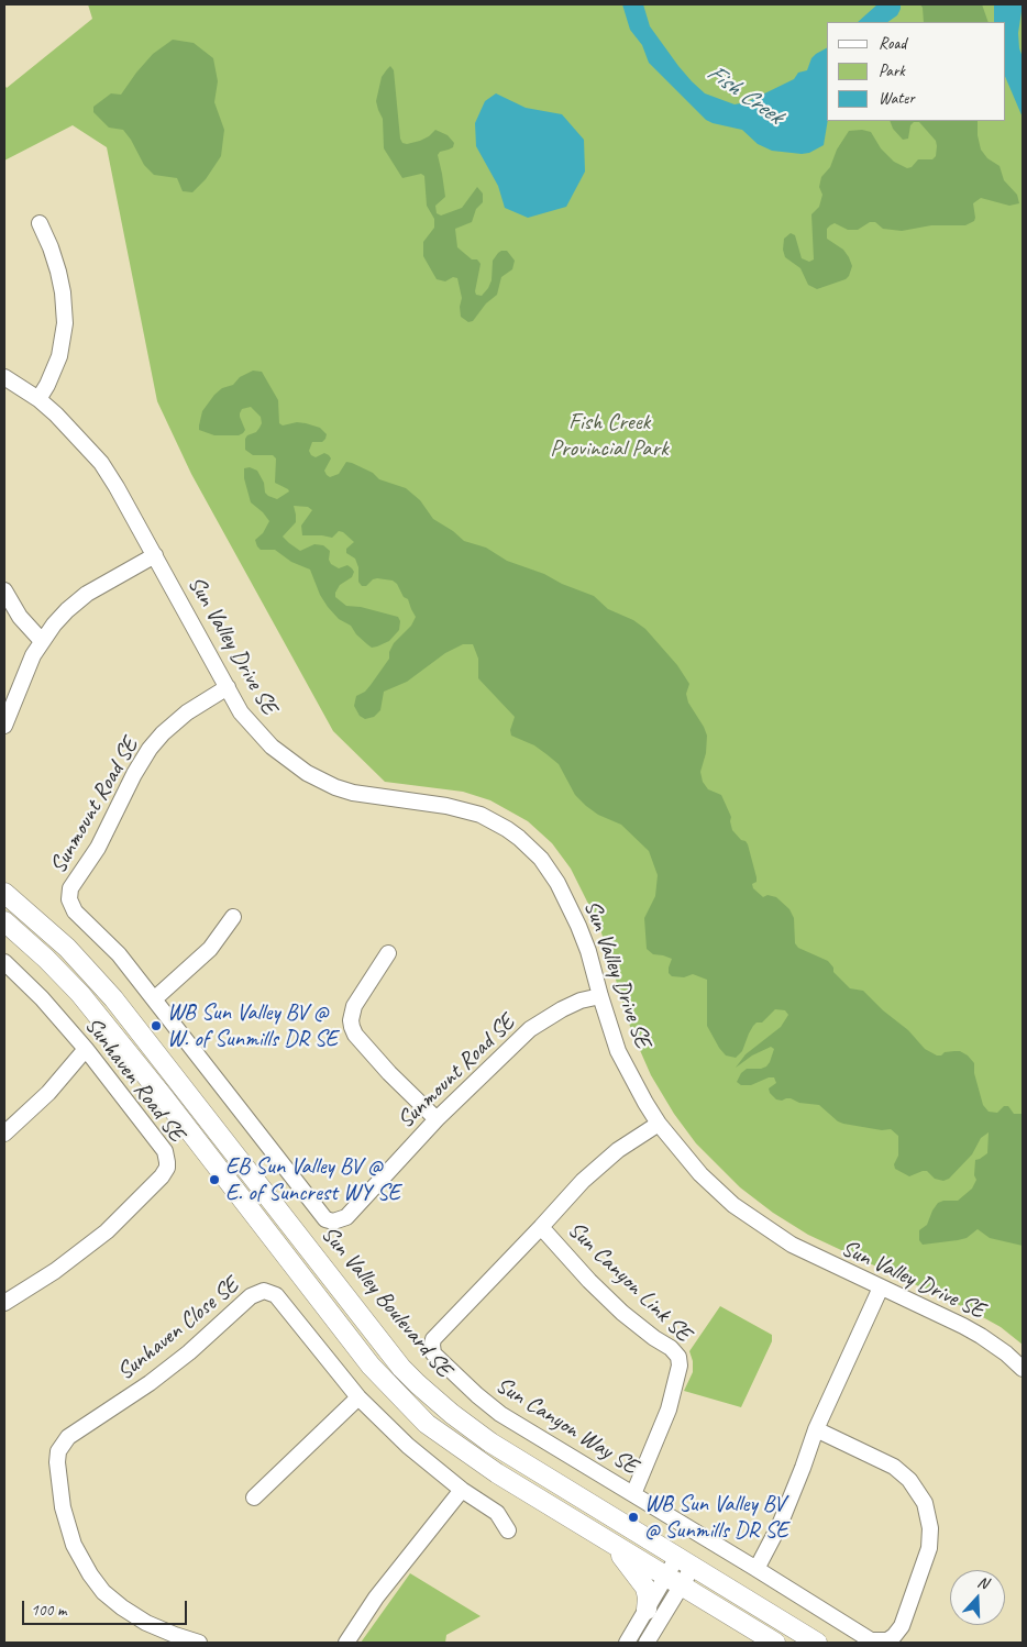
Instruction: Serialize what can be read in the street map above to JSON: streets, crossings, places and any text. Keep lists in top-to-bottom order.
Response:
{
  "streets": {
    "main road": ["Sun Valley Boulevard SE"],
    "street": [
      "Sun Valley Drive SE",
      "Sunmount Road SE",
      "Sunhaven Road SE",
      "Sun Canyon Link SE",
      "Sunhaven Close SE",
      "Sun Canyon Way SE"
    ]
  },
  "crossings": [
    ["Sun Valley Drive SE", "Sunmount Road SE"],
    ["Sun Valley Drive SE", "Sun Canyon Way SE"],
    ["Sun Canyon Link SE", "Sun Canyon Way SE"]
  ],
  "water": ["Fish Creek"],
  "parks": ["Fish Creek Provincial Park"],
  "places": ["WB Sun Valley BV @ W. of Sunmills DR SE", "EB Sun Valley BV @ E. of Suncrest WY SE", "WB Sun Valley BV @ Sunmills DR SE"],
  "legend": ["Road", "Park", "Water"],
  "scale_bar": "100 m",
  "north": "top"
}
